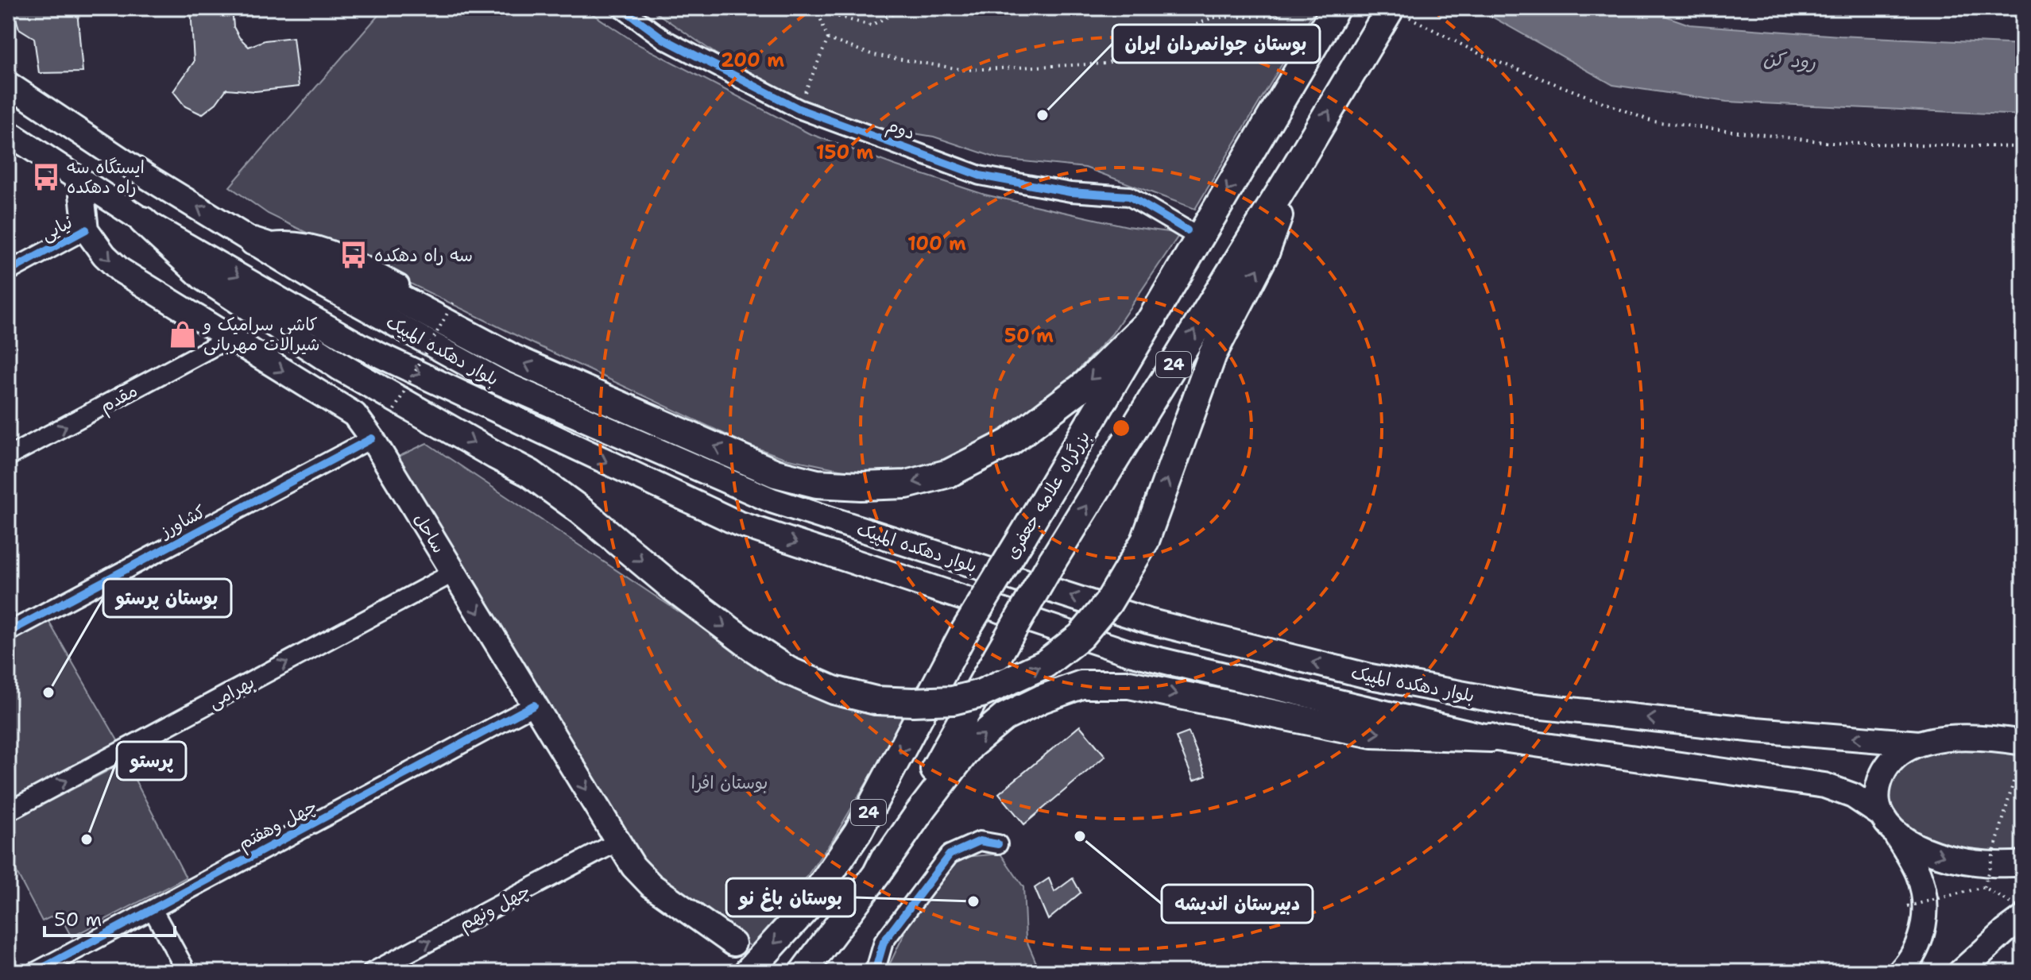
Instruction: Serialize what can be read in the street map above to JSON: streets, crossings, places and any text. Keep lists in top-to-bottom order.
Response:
{
  "streets": {
    "highway": ["24", "بزرگراه علامه جعفری"],
    "main road": ["بلوار دهکده المپیک", "ساحل"],
    "street": [
      "دوم",
      "نیایی",
      "مقدم",
      "کشاورز",
      "بهرامی",
      "چهل وهفتم",
      "چهل ونهم"
    ]
  },
  "crossings": [
    ["نیایی", "ساحل"],
    ["بلوار دهکده المپیک", "ساحل"],
    ["مقدم", "ساحل"],
    ["کشاورز", "ساحل"],
    ["ساحل", "بهرامی"],
    ["ساحل", "چهل وهفتم"],
    ["ساحل", "چهل ونهم"]
  ],
  "one_way": [
    "مقدم",
    "ساحل",
    "بهرامی",
    "چهل ونهم"
  ],
  "water": ["رود کن"],
  "parks": ["بوستان افرا"],
  "places": {
    "other": [
      "بوستان جوانمردان ایران",
      "بوستان پرستو",
      "دبیرستان اندیشه",
      "پرستو",
      "بوستان باغ نو"
    ],
    "bus stop": ["ایستگاه سه راه دهکده", "سه راه دهکده"],
    "shop": ["کاشی سرامیک و شیرالات مهربانی"]
  },
  "scale_bar": "50 m",
  "rings": [
    "200 m",
    "150 m",
    "100 m",
    "50 m"
  ]
}
